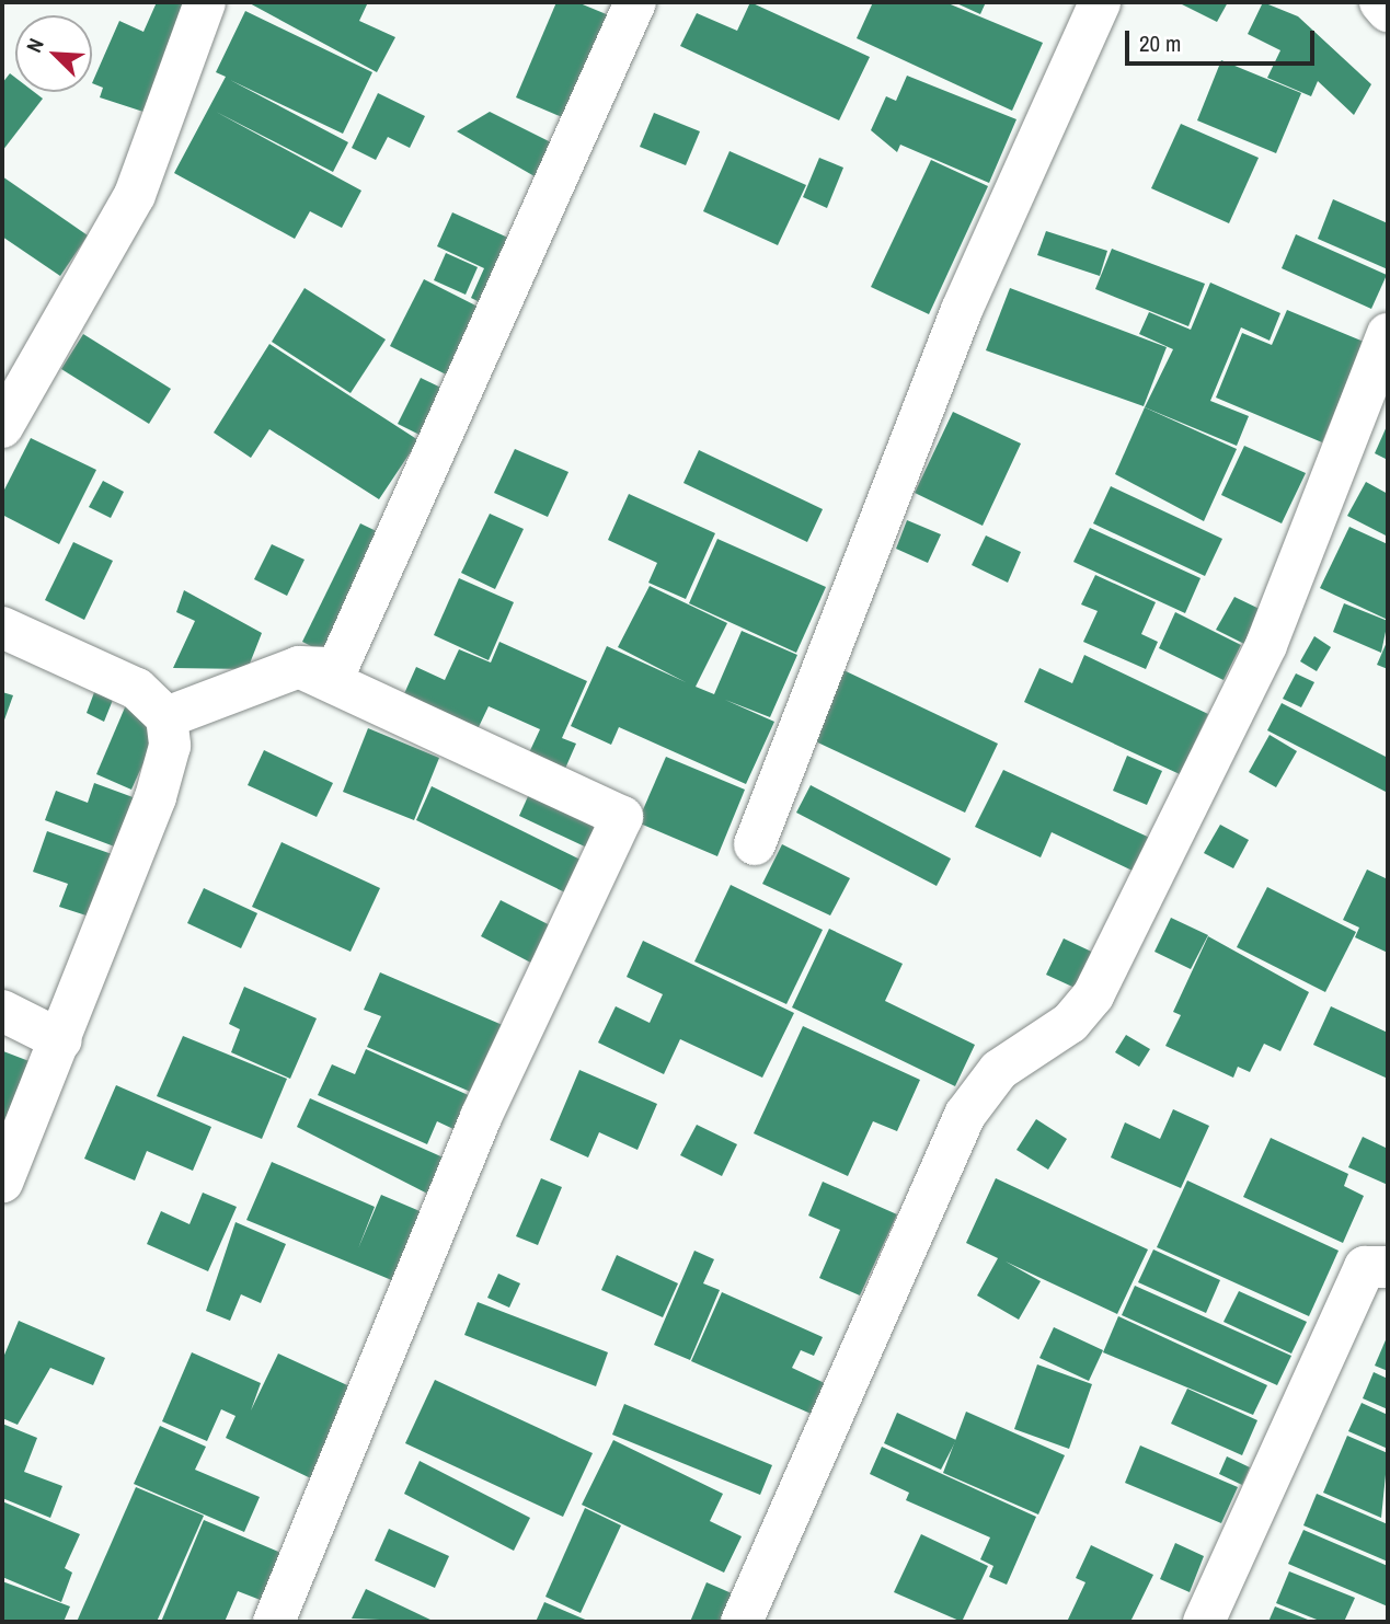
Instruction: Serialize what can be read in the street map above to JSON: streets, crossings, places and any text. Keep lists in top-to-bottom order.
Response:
{
  "scale_bar": "20 m",
  "north": "top left"
}
